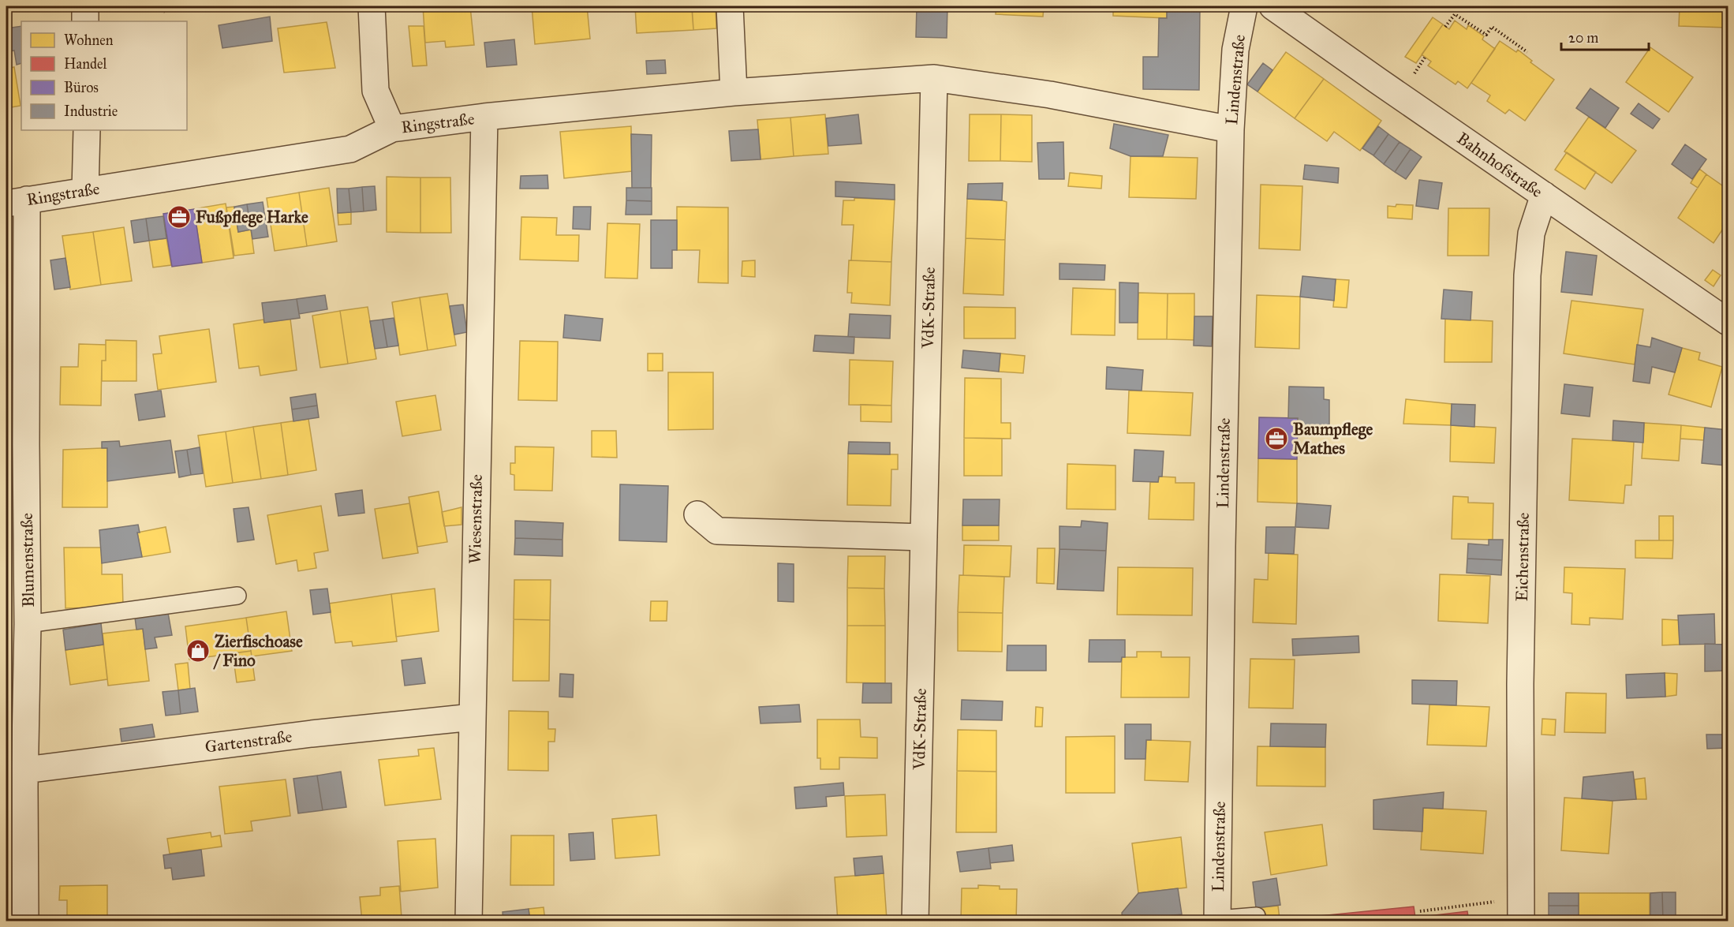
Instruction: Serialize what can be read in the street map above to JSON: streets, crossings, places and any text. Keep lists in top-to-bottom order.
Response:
{
  "streets": {
    "street": [
      "Lindenstraße",
      "Ringstraße",
      "Bahnhofstraße",
      "VdK-Straße",
      "Wiesenstraße",
      "Eichenstraße",
      "Blumenstraße",
      "Gartenstraße"
    ]
  },
  "crossings": [
    ["Ringstraße", "Wiesenstraße"],
    ["Ringstraße", "Blumenstraße"],
    ["Bahnhofstraße", "Eichenstraße"],
    ["Wiesenstraße", "Gartenstraße"],
    ["Blumenstraße", "Gartenstraße"]
  ],
  "places": {
    "office": ["Fußpflege Harke", "Baumpflege Mathes"],
    "shop": ["Zierfischoase / Fino"]
  },
  "legend": [
    "Wohnen",
    "Handel",
    "Büros",
    "Industrie"
  ],
  "scale_bar": "20 m"
}
